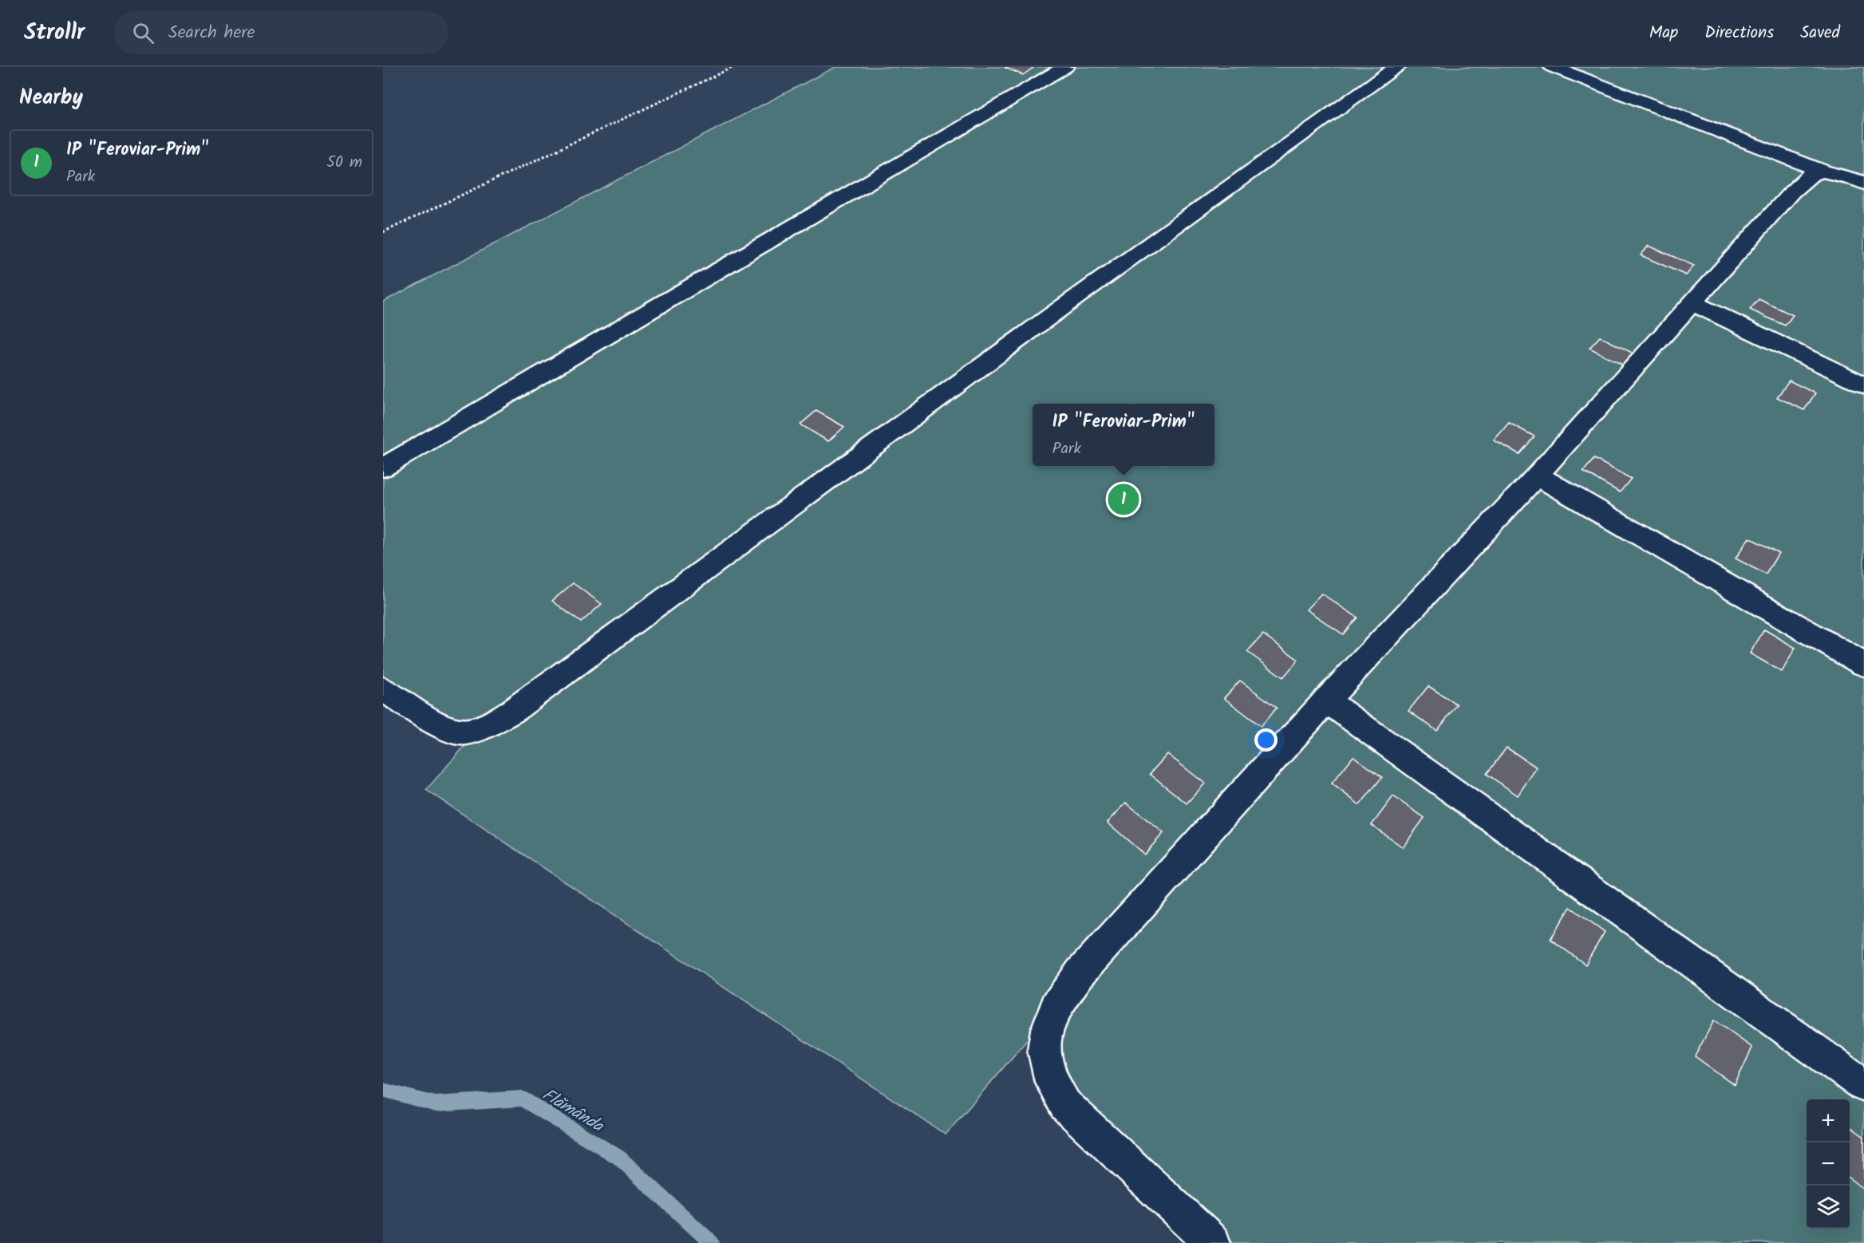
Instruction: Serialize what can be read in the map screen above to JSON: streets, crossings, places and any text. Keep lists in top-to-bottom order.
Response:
{
  "water": ["Flămânda"],
  "page": {
    "header": "Strollr",
    "search": "Search here",
    "nav": ["Map", "Directions", "Saved"],
    "heading": "Nearby",
    "list": [
      {
        "mark": "1",
        "name": "IP \"Feroviar-Prim\"",
        "note": "Park",
        "value": "50 m"
      }
    ],
    "popup": ["IP \"Feroviar-Prim\"", "Park"],
    "pins": "1",
    "map_buttons": ["+", "−"]
  }
}
